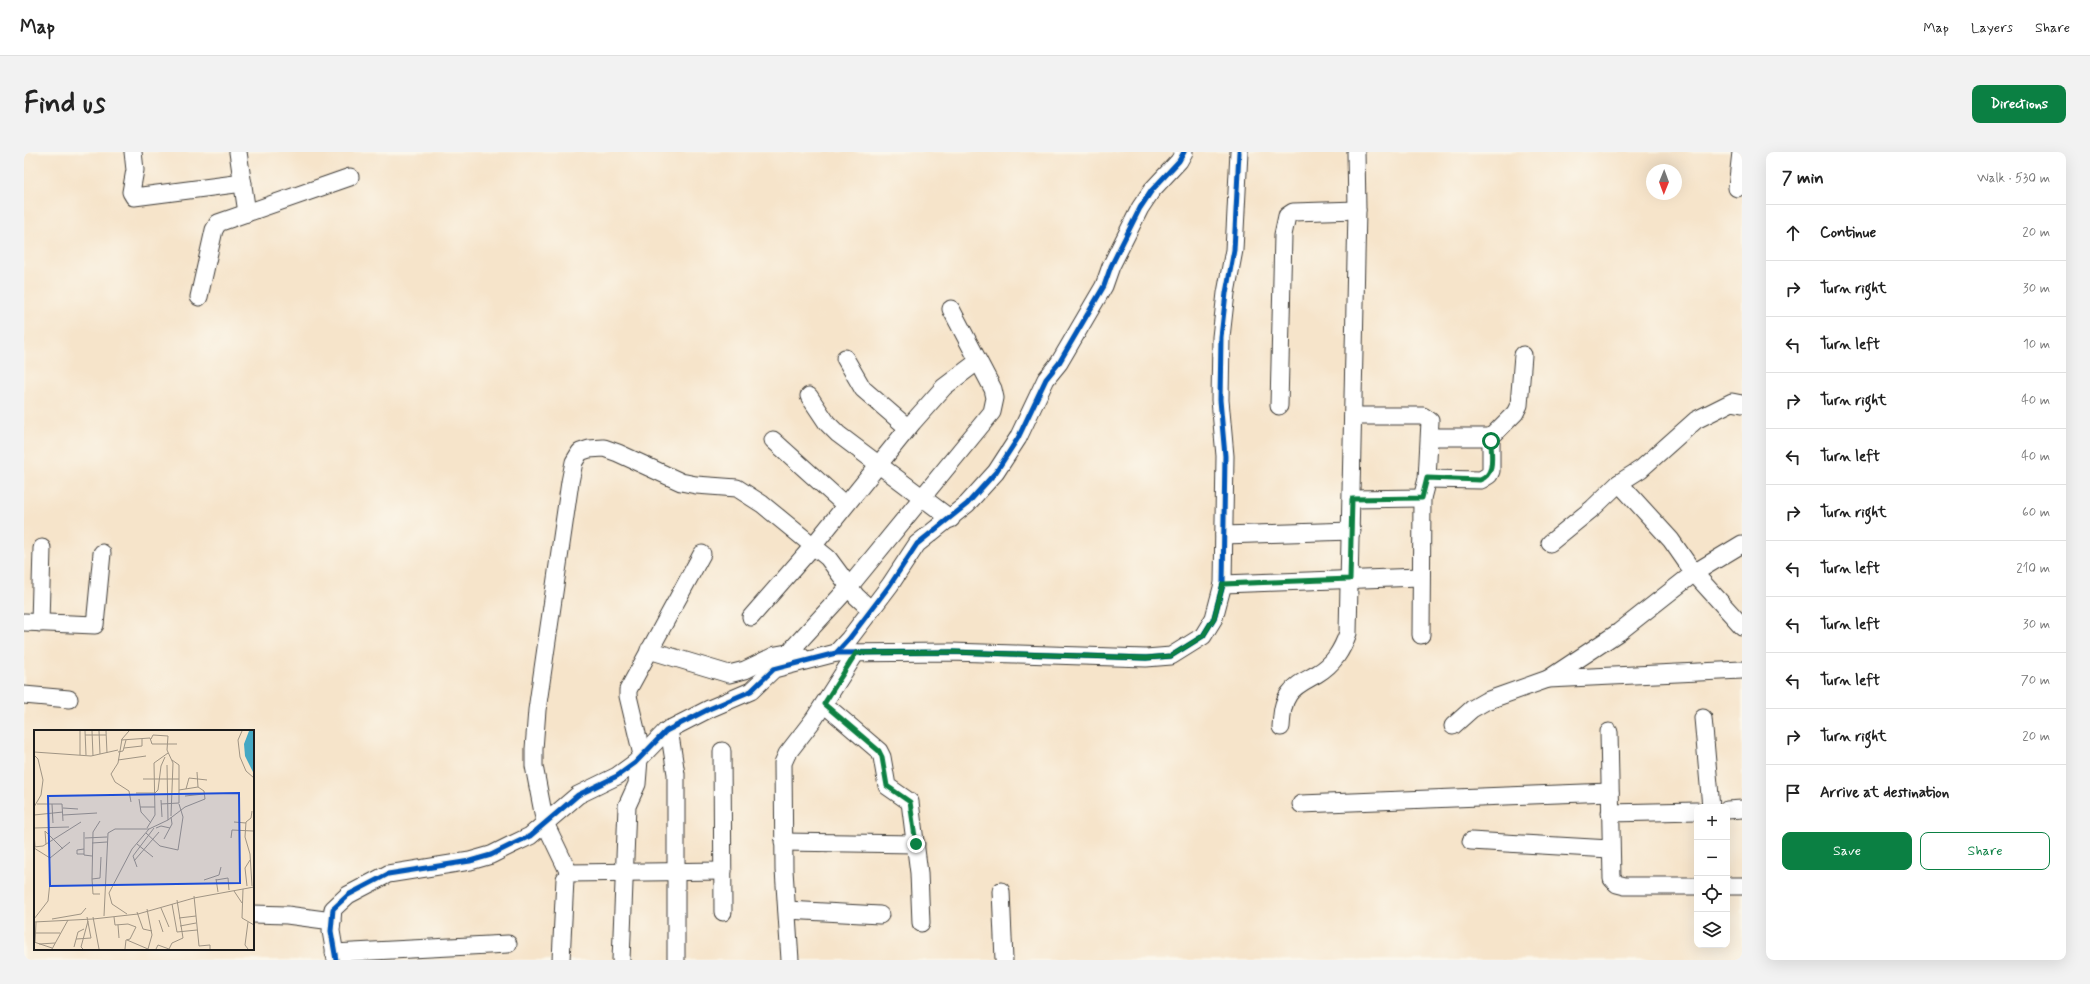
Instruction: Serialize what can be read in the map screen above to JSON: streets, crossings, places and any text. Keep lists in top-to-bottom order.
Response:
{
  "north": "bottom",
  "page": {
    "header": "Map",
    "nav": ["Map", "Layers", "Share"],
    "buttons": [
      "Directions",
      ["Save", "Share"]
    ],
    "title": "Find us",
    "heading": ["7 min", "Walk · 530 m"],
    "list": [
      ["Continue", "20 m"],
      ["Turn right", "30 m"],
      ["Turn left", "10 m"],
      ["Turn right", "40 m"],
      ["Turn left", "40 m"],
      ["Turn right", "60 m"],
      ["Turn left", "210 m"],
      ["Turn left", "30 m"],
      ["Turn left", "70 m"],
      ["Turn right", "20 m"],
      "Arrive at destination"
    ],
    "map_buttons": ["+", "−"]
  }
}
